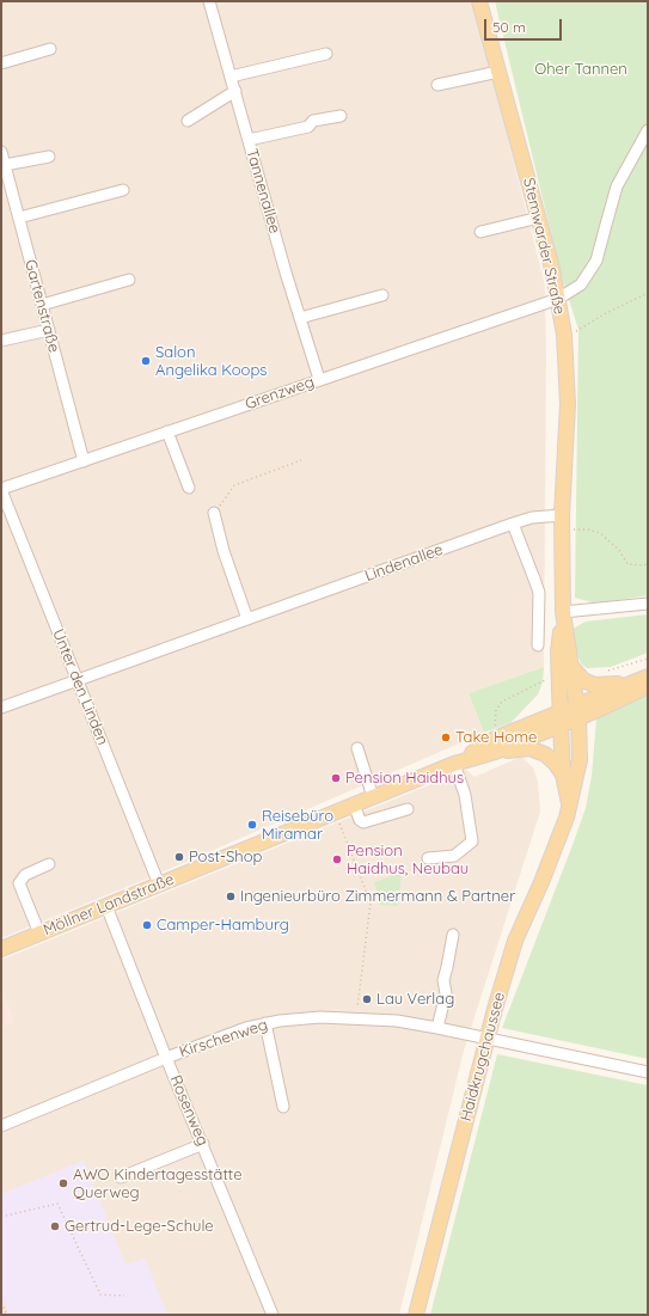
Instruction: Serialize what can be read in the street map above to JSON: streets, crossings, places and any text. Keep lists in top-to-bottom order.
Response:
{
  "streets": {
    "main road": ["Stemwarder Straße", "Möllner Landstraße", "Haidkrugchaussee"],
    "street": [
      "Tannenallee",
      "Gartenstraße",
      "Grenzweg",
      "Lindenallee",
      "Unter den Linden",
      "Kirschenweg",
      "Rosenweg"
    ]
  },
  "crossings": [
    ["Tannenallee", "Grenzweg"],
    ["Stemwarder Straße", "Grenzweg"],
    ["Stemwarder Straße", "Lindenallee"],
    ["Stemwarder Straße", "Möllner Landstraße"],
    ["Stemwarder Straße", "Haidkrugchaussee"],
    ["Gartenstraße", "Grenzweg"],
    ["Grenzweg", "Unter den Linden"],
    ["Lindenallee", "Unter den Linden"],
    ["Unter den Linden", "Möllner Landstraße"],
    ["Möllner Landstraße", "Haidkrugchaussee"],
    ["Möllner Landstraße", "Rosenweg"],
    ["Kirschenweg", "Haidkrugchaussee"],
    ["Kirschenweg", "Rosenweg"]
  ],
  "parks": ["Oher Tannen"],
  "places": [
    "Salon Angelika Koops",
    "Take Home",
    "Pension Haidhus",
    "Reisebüro Miramar",
    "Post-Shop",
    "Pension Haidhus, Neubau",
    "Ingenieurbüro Zimmermann & Partner",
    "Camper-Hamburg",
    "Lau Verlag",
    "AWO Kindertagesstätte Querweg",
    "Gertrud-Lege-Schule"
  ],
  "scale_bar": "50 m"
}
